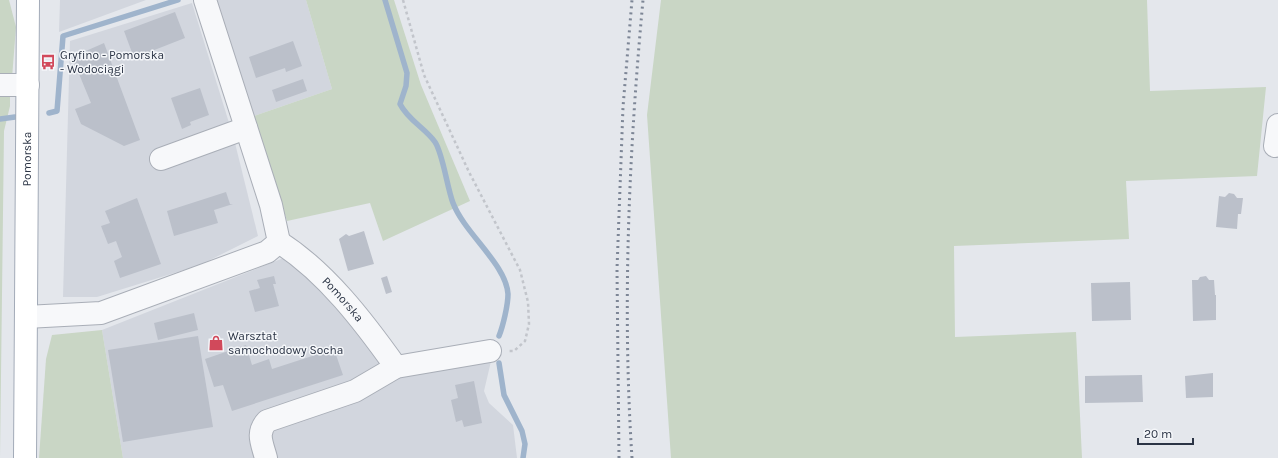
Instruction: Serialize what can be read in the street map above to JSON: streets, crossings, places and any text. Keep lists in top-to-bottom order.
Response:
{
  "streets": {
    "main road": ["Pomorska"]
  },
  "places": {
    "bus stop": ["Gryfino - Pomorska - Wodociągi"],
    "shop": ["Warsztat samochodowy Socha"]
  },
  "scale_bar": "20 m"
}
